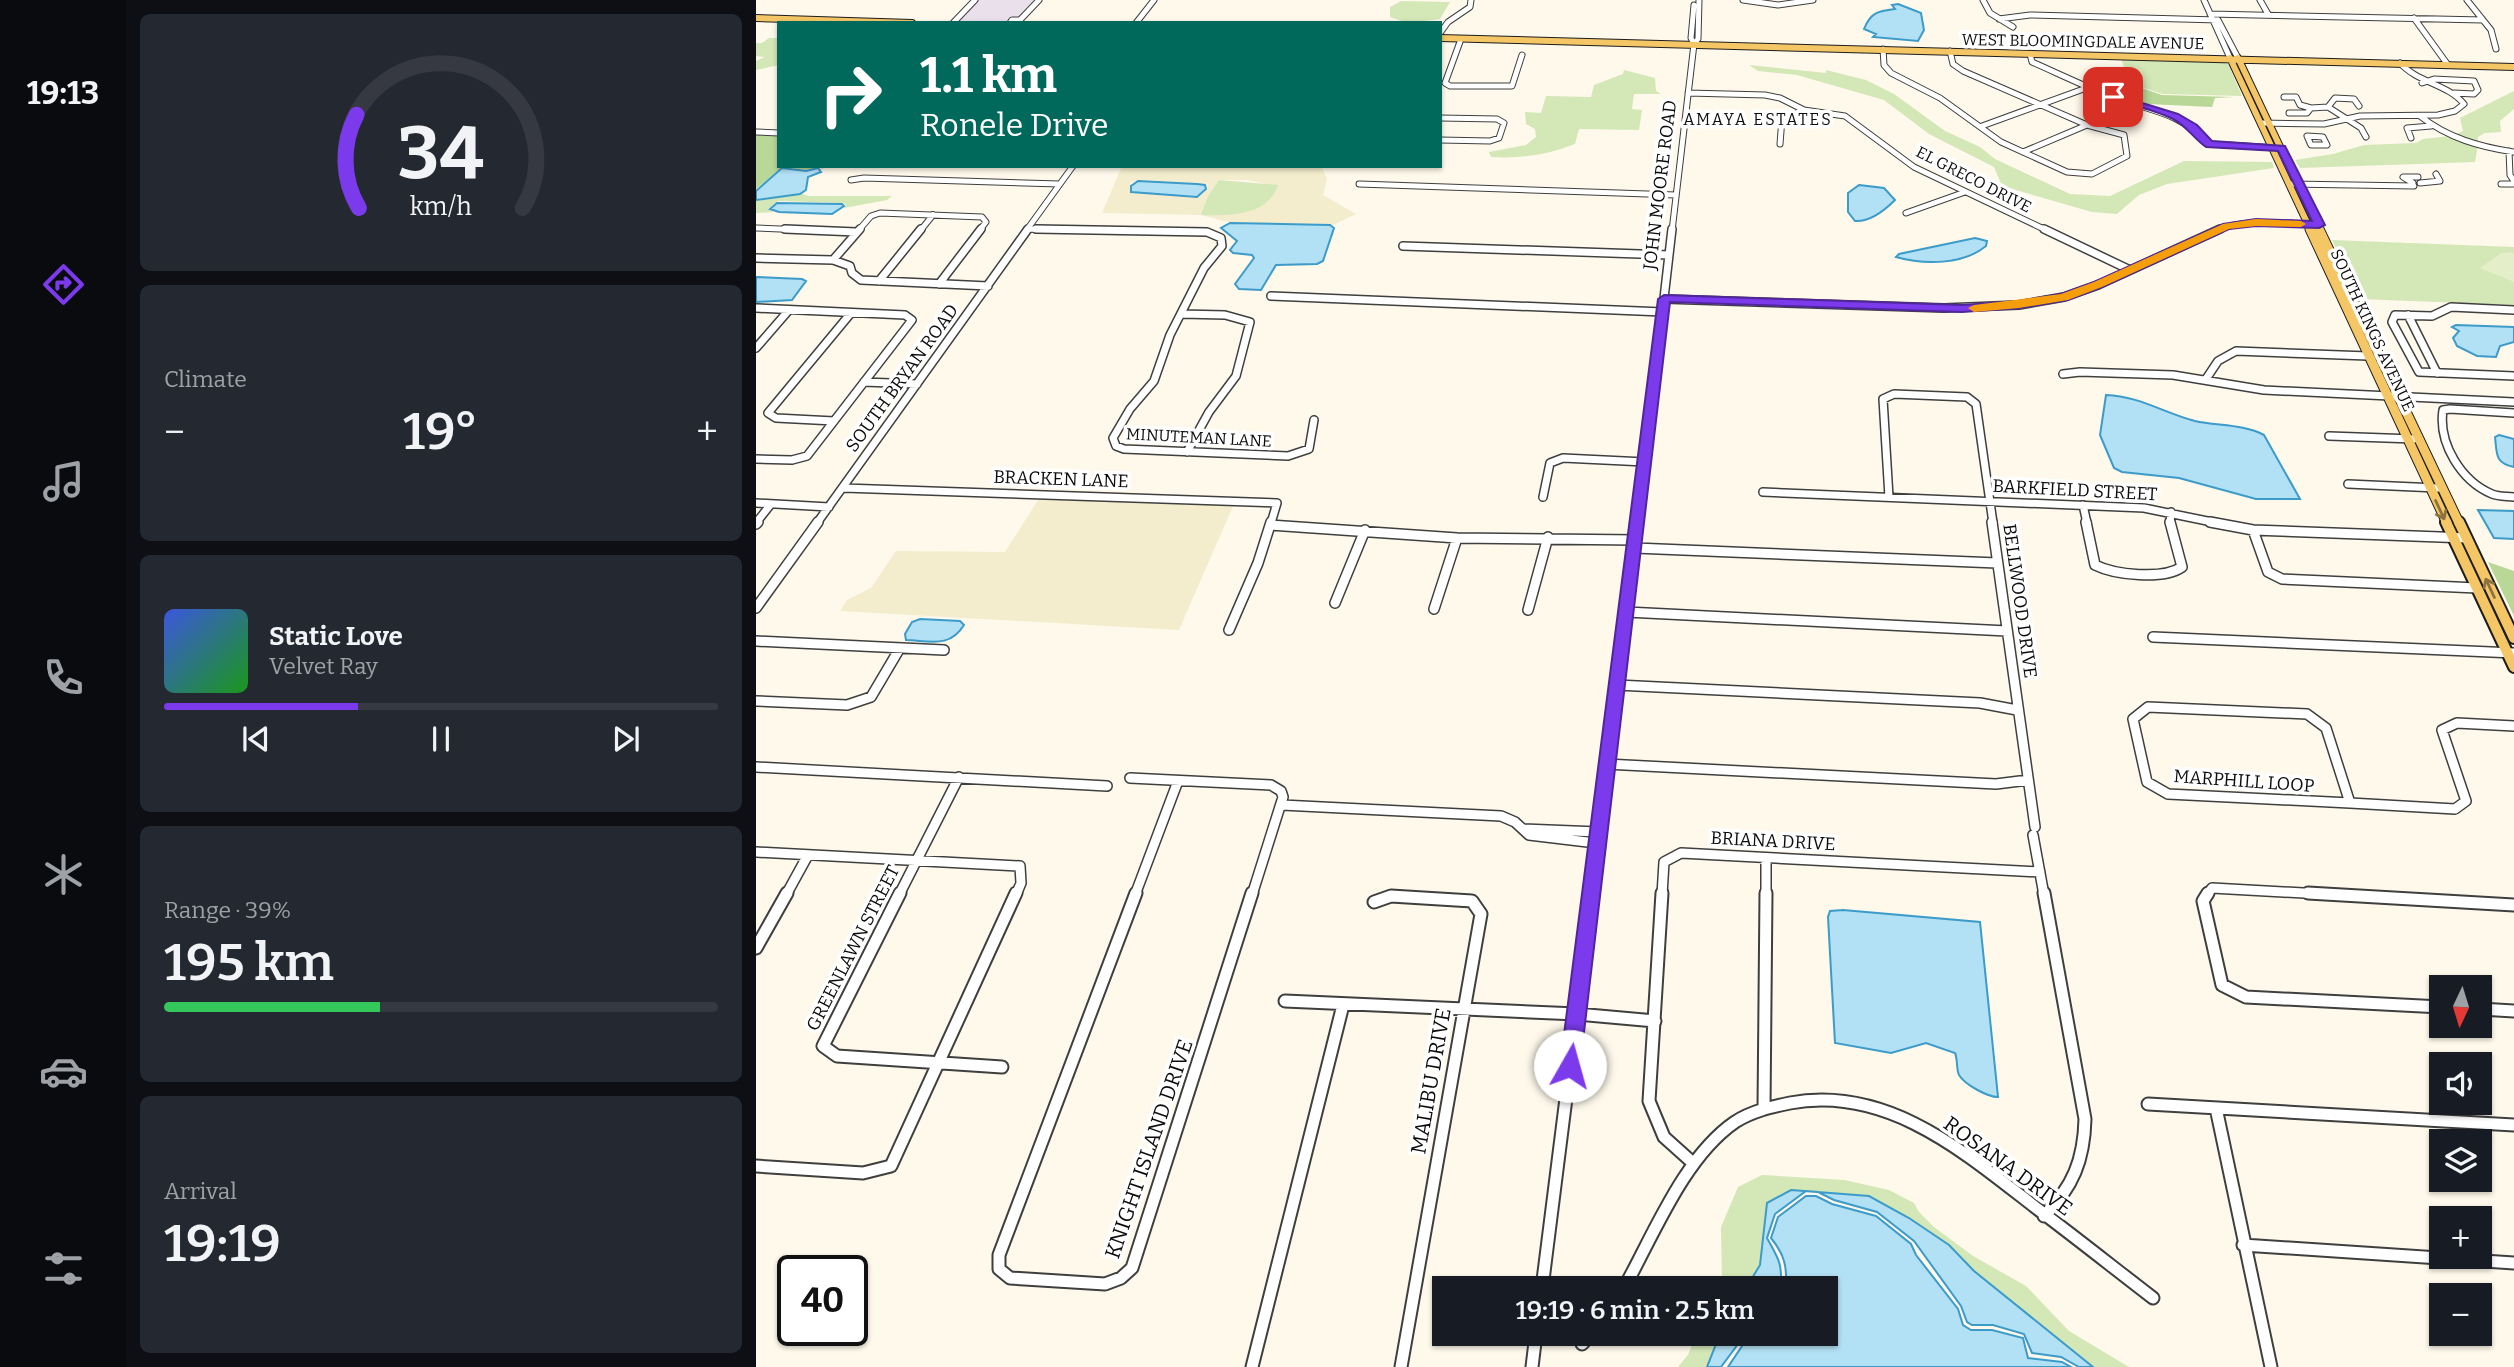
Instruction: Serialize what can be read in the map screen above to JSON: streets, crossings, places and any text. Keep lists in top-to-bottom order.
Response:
{
  "streets": {
    "main road": ["WEST BLOOMINGDALE AVENUE", "SOUTH KINGS AVENUE"],
    "street": [
      "EL GRECO DRIVE",
      "JOHN MOORE ROAD",
      "SOUTH BRYAN ROAD",
      "MINUTEMAN LANE",
      "BRACKEN LANE",
      "BARKFIELD STREET",
      "BELLWOOD DRIVE",
      "MARPHILL LOOP",
      "BRIANA DRIVE",
      "GREENLAWN STREET",
      "MALIBU DRIVE",
      "KNIGHT ISLAND DRIVE",
      "ROSANA DRIVE"
    ]
  },
  "crossings": [
    ["WEST BLOOMINGDALE AVENUE", "JOHN MOORE ROAD"],
    ["WEST BLOOMINGDALE AVENUE", "SOUTH KINGS AVENUE"],
    ["EL GRECO DRIVE", "JOHN MOORE ROAD"],
    ["SOUTH KINGS AVENUE", "BARKFIELD STREET"],
    ["SOUTH BRYAN ROAD", "MINUTEMAN LANE"],
    ["SOUTH BRYAN ROAD", "BRACKEN LANE"],
    ["BARKFIELD STREET", "BELLWOOD DRIVE"],
    ["BELLWOOD DRIVE", "BRIANA DRIVE"],
    ["BELLWOOD DRIVE", "ROSANA DRIVE"],
    ["BRIANA DRIVE", "ROSANA DRIVE"]
  ],
  "districts": ["AMAYA ESTATES"],
  "north": "bottom",
  "page": {
    "tabs": "19:13",
    "turn": ["1.1 km", "Ronele Drive"],
    "tile": [
      "Climate",
      ["Range · 39%", "195 km"],
      ["Arrival", "19:19"]
    ],
    "heat": ["−", "19°", "+"],
    "song": ["Static Love", "Velvet Ray"],
    "map_buttons": ["+", "−"],
    "limit": "40",
    "trip": "19:19 · 6 min · 2.5 km",
    "gauge": ["34", "km/h"]
  }
}
